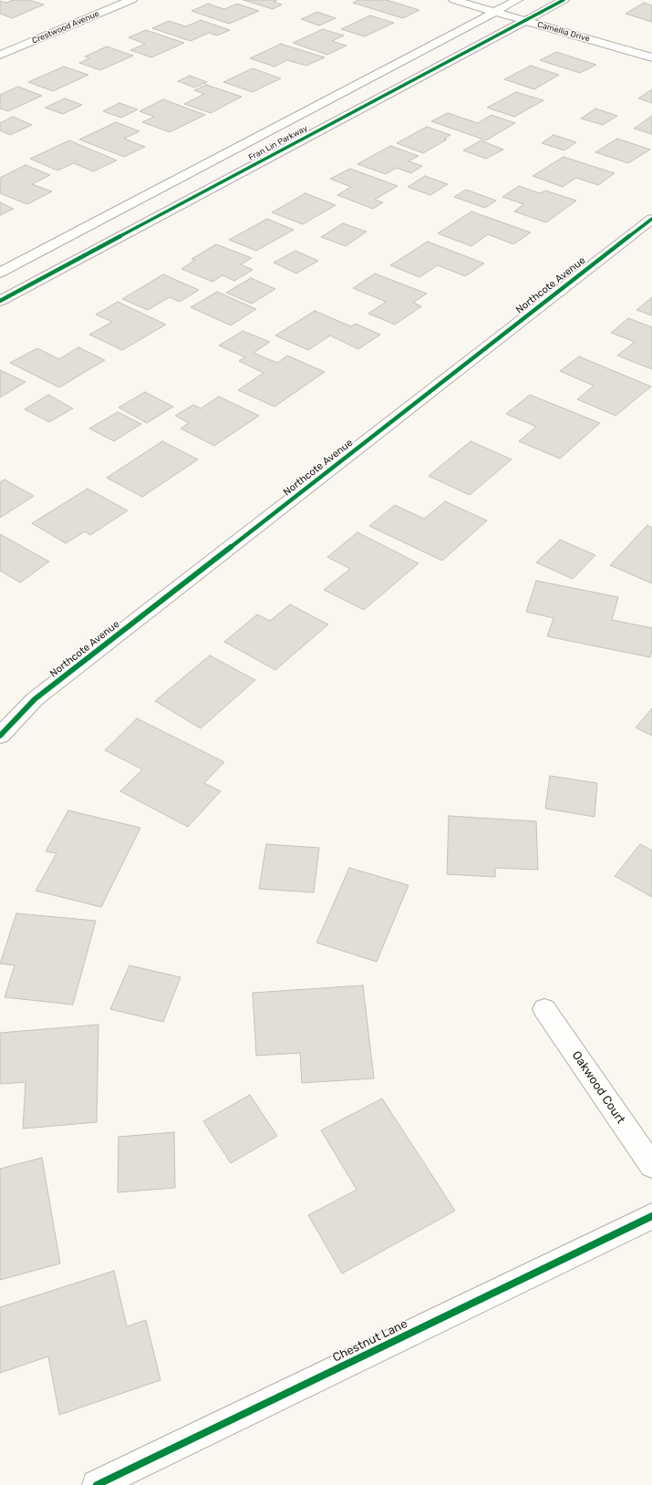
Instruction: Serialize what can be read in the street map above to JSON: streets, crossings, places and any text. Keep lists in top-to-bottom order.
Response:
{
  "streets": {
    "street": [
      "Crestwood Avenue",
      "Camellia Drive",
      "Fran Lin Parkway",
      "Northcote Avenue",
      "Oakwood Court",
      "Chestnut Lane"
    ]
  },
  "crossings": [
    ["Camellia Drive", "Fran Lin Parkway"]
  ]
}
